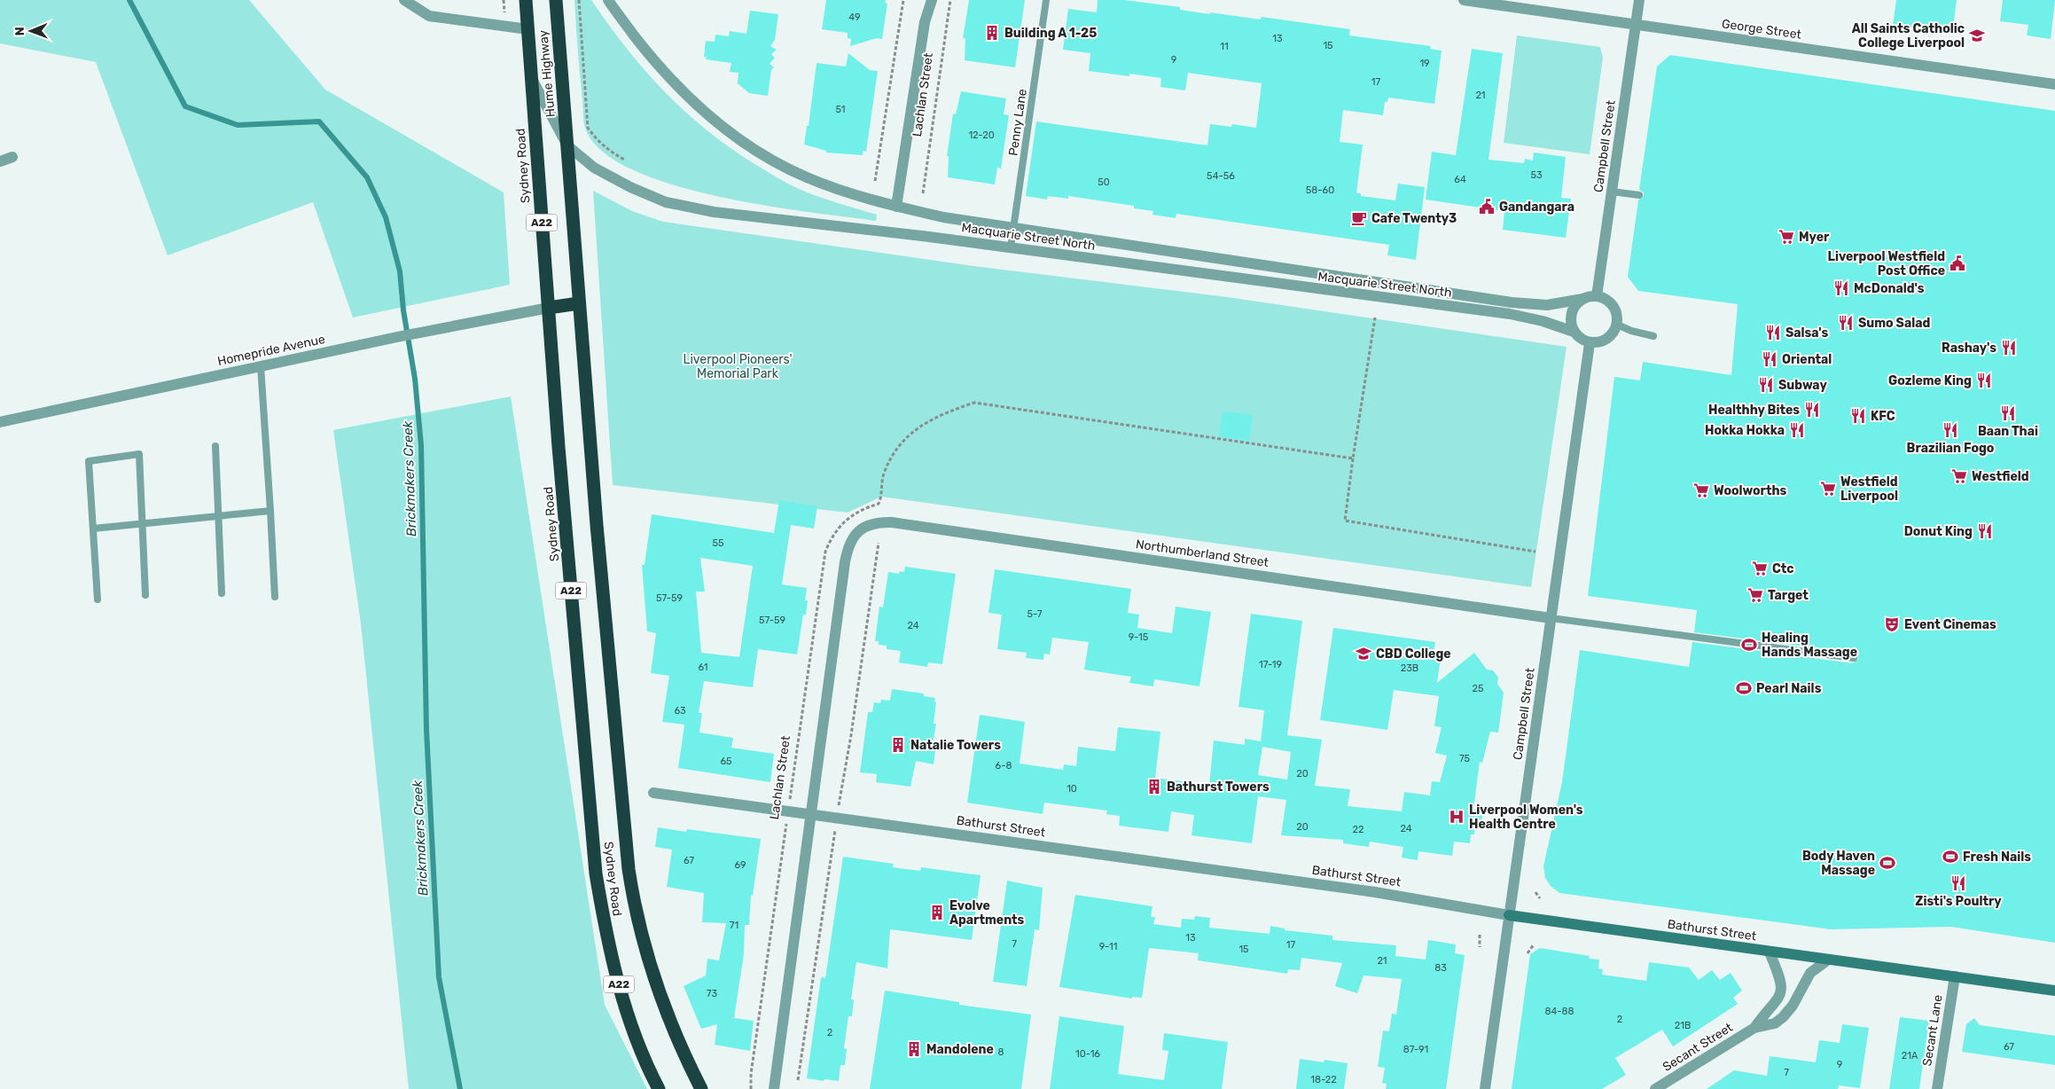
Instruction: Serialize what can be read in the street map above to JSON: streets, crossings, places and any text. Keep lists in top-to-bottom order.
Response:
{
  "streets": {
    "highway": ["Hume Highway", "Sydney Road", "A22"],
    "street": [
      "George Street",
      "Lachlan Street",
      "Campbell Street",
      "Macquarie Street North",
      "Homepride Avenue",
      "Northumberland Street",
      "Bathurst Street",
      "Secant Lane",
      "Secant Street"
    ],
    "lane": ["Penny Lane"]
  },
  "crossings": [
    ["George Street", "Campbell Street"],
    ["Hume Highway", "Sydney Road"],
    ["Hume Highway", "Macquarie Street North"],
    ["Lachlan Street", "Macquarie Street North"],
    ["Lachlan Street", "Bathurst Street"],
    ["Penny Lane", "Macquarie Street North"],
    ["Campbell Street", "Macquarie Street North"],
    ["Campbell Street", "Northumberland Street"],
    ["Campbell Street", "Bathurst Street"],
    ["Sydney Road", "Macquarie Street North"],
    ["Sydney Road", "Homepride Avenue"],
    ["Northumberland Street", "Bathurst Street"],
    ["Bathurst Street", "Secant Lane"],
    ["Bathurst Street", "Secant Street"]
  ],
  "water": ["Brickmakers Creek"],
  "parks": ["Liverpool Pioneers' Memorial Park"],
  "places": {
    "building": [
      "Building A 1-25",
      "Natalie Towers",
      "Bathurst Towers",
      "Evolve Apartments",
      "Mandolene"
    ],
    "school or university": ["All Saints Catholic College Liverpool", "CBD College"],
    "public building": ["Gandangara", "Liverpool Westfield Post Office"],
    "cafe": ["Cafe Twenty3"],
    "supermarket": [
      "Myer",
      "Westfield",
      "Westfield Liverpool",
      "Woolworths",
      "Ctc",
      "Target"
    ],
    "restaurant": [
      "McDonald's",
      "Sumo Salad",
      "Salsa's",
      "Rashay's",
      "Oriental",
      "Gozleme King",
      "Subway",
      "Healthhy Bites",
      "Baan Thai",
      "KFC",
      "Hokka Hokka",
      "Brazilian Fogo",
      "Donut King",
      "Zisti's Poultry"
    ],
    "theatre": ["Event Cinemas"],
    "sports": [
      "Healing Hands Massage",
      "Pearl Nails",
      "Fresh Nails",
      "Body Haven Massage"
    ],
    "hospital": ["Liverpool Women's Health Centre"]
  },
  "house_numbers": [
    "49",
    "13",
    "15",
    "11",
    "9",
    "19",
    "17",
    "21",
    "51",
    "12-20",
    "53",
    "54-56",
    "64",
    "50",
    "58-60",
    "55",
    "57-59",
    "5-7",
    "57-59",
    "24",
    "9-15",
    "17-19",
    "61",
    "23B",
    "25",
    "63",
    "75",
    "65",
    "6-8",
    "20",
    "10",
    "20",
    "24",
    "22",
    "67",
    "69",
    "71",
    "13",
    "7",
    "17",
    "9-11",
    "15",
    "21",
    "83",
    "73",
    "84-88",
    "2",
    "21B",
    "2",
    "67",
    "87-91",
    "8",
    "10-16",
    "21A",
    "9",
    "7",
    "18-22"
  ],
  "north": "left"
}
